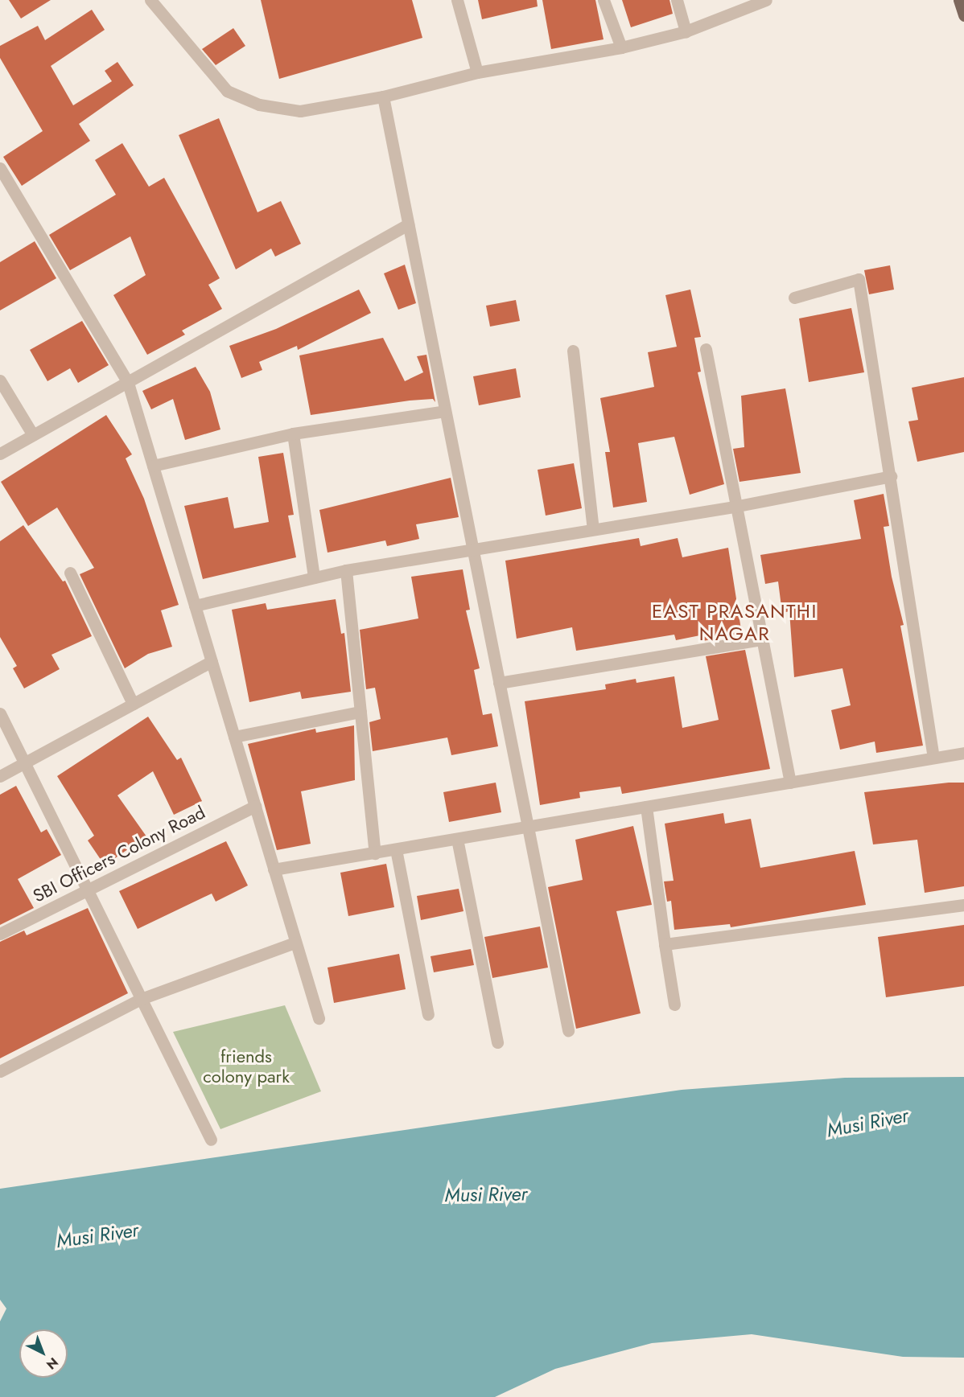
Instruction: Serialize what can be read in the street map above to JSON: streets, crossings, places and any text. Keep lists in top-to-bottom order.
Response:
{
  "streets": {
    "street": ["SBI Officers Colony Road"]
  },
  "districts": ["EAST PRASANTHI NAGAR"],
  "water": ["Musi River"],
  "parks": ["friends colony park"],
  "north": "bottom right"
}
